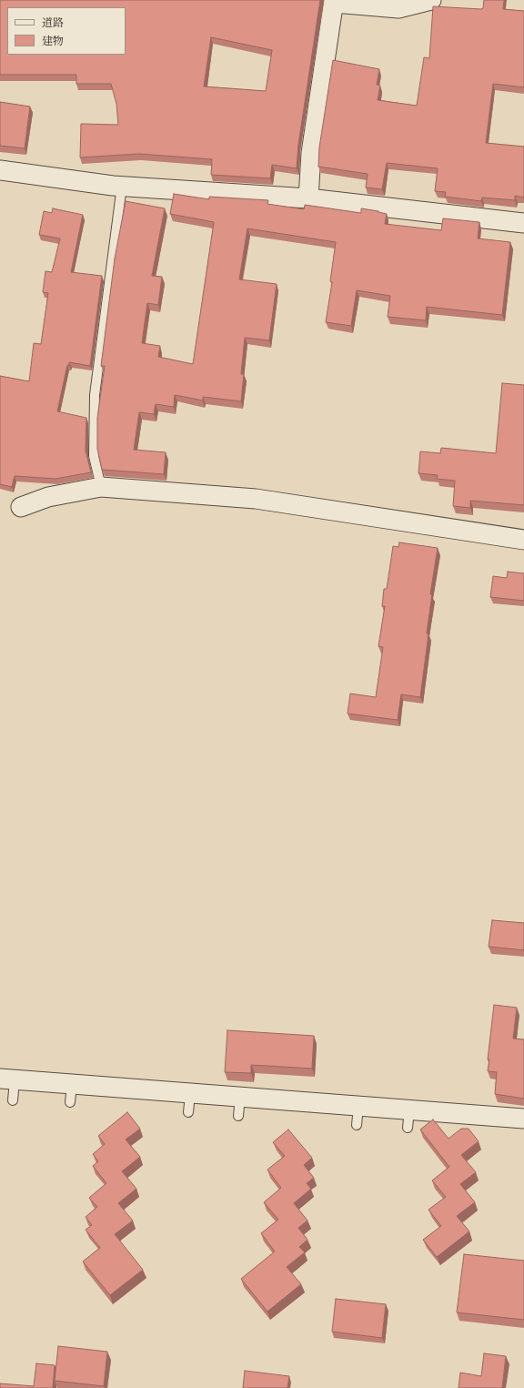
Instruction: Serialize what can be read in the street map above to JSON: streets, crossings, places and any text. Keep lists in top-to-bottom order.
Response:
{
  "legend": ["道路", "建物"]
}
